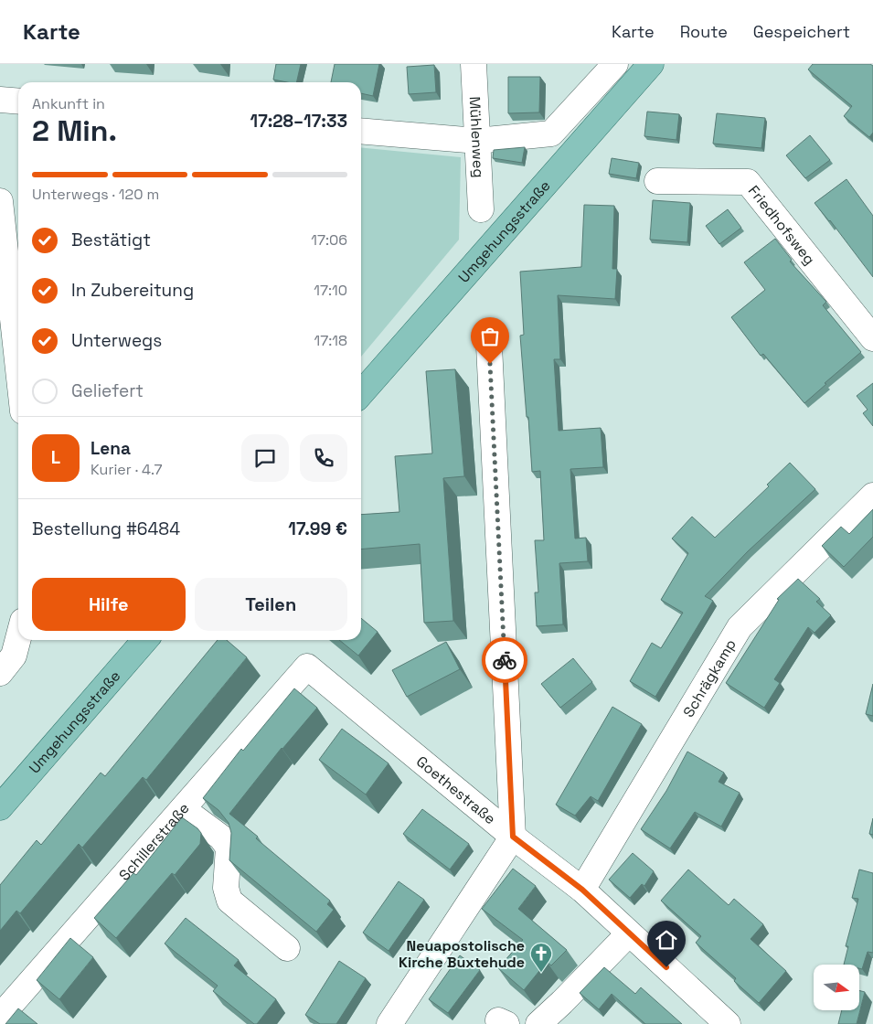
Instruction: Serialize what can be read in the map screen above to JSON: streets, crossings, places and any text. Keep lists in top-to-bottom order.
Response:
{
  "streets": {
    "main road": ["Umgehungsstraße"],
    "street": [
      "Mühlenweg",
      "Friedhofsweg",
      "Schrägkamp",
      "Goethestraße",
      "Schillerstraße"
    ]
  },
  "crossings": [
    ["Schrägkamp", "Goethestraße"],
    ["Goethestraße", "Schillerstraße"]
  ],
  "places": {
    "church": ["Neuapostolische Kirche Buxtehude"]
  },
  "north": "right",
  "page": {
    "header": "Karte",
    "nav": ["Karte", "Route", "Gespeichert"],
    "heading": ["2 Min.", "Ankunft in", "17:28–17:33"],
    "panel": [
      "Lena",
      "Kurier · 4.7",
      "Bestellung #6484",
      "17.99 €"
    ],
    "bar": "Unterwegs · 120 m",
    "list": [
      ["Bestätigt", "17:06"],
      ["In Zubereitung", "17:10"],
      ["Unterwegs", "17:18"],
      "Geliefert"
    ],
    "round": "L",
    "buttons": ["Hilfe", "Teilen"]
  }
}
